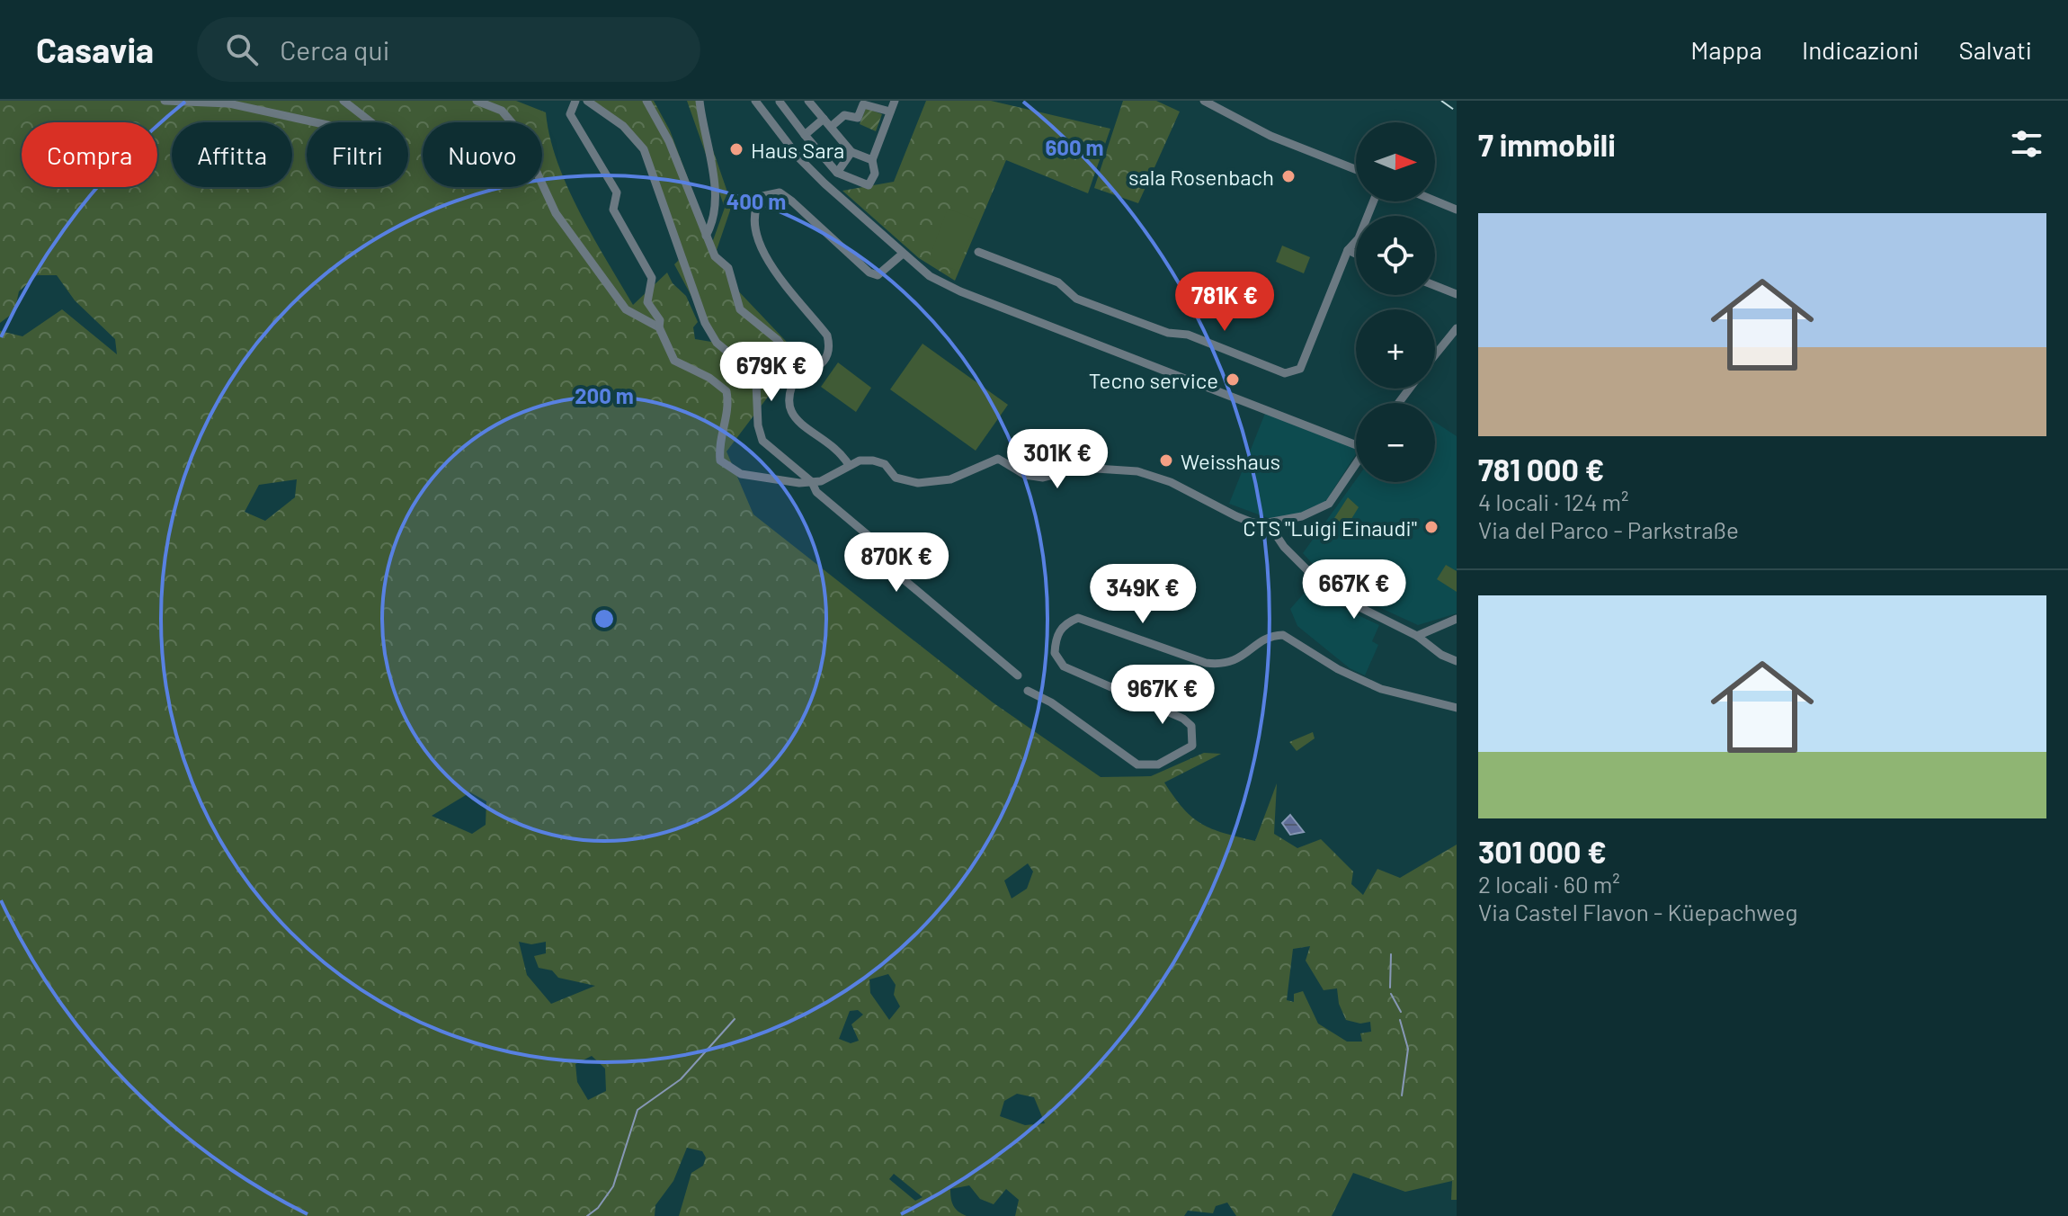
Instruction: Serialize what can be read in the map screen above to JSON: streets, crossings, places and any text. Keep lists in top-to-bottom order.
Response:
{
  "places": [
    "Haus Sara",
    "sala Rosenbach",
    "Tecno service",
    "Weisshaus",
    "CTS \"Luigi Einaudi\""
  ],
  "north": "right",
  "page": {
    "header": "Casavia",
    "search": "Cerca qui",
    "nav": ["Mappa", "Indicazioni", "Salvati"],
    "heading": "7 immobili",
    "map_buttons": ["+", "−"],
    "chip": [
      "Compra",
      "Affitta",
      "Filtri",
      "Nuovo"
    ],
    "list": [
      {
        "name": "781 000 €",
        "note": "4 locali · 124 m² · Via del Parco - Parkstraße"
      },
      {
        "name": "301 000 €",
        "note": "2 locali · 60 m² · Via Castel Flavon - Küepachweg"
      }
    ],
    "price": [
      "781K €",
      "679K €",
      "301K €",
      "870K €",
      "667K €",
      "349K €",
      "967K €"
    ]
  },
  "rings": ["600 m", "400 m", "200 m"]
}
